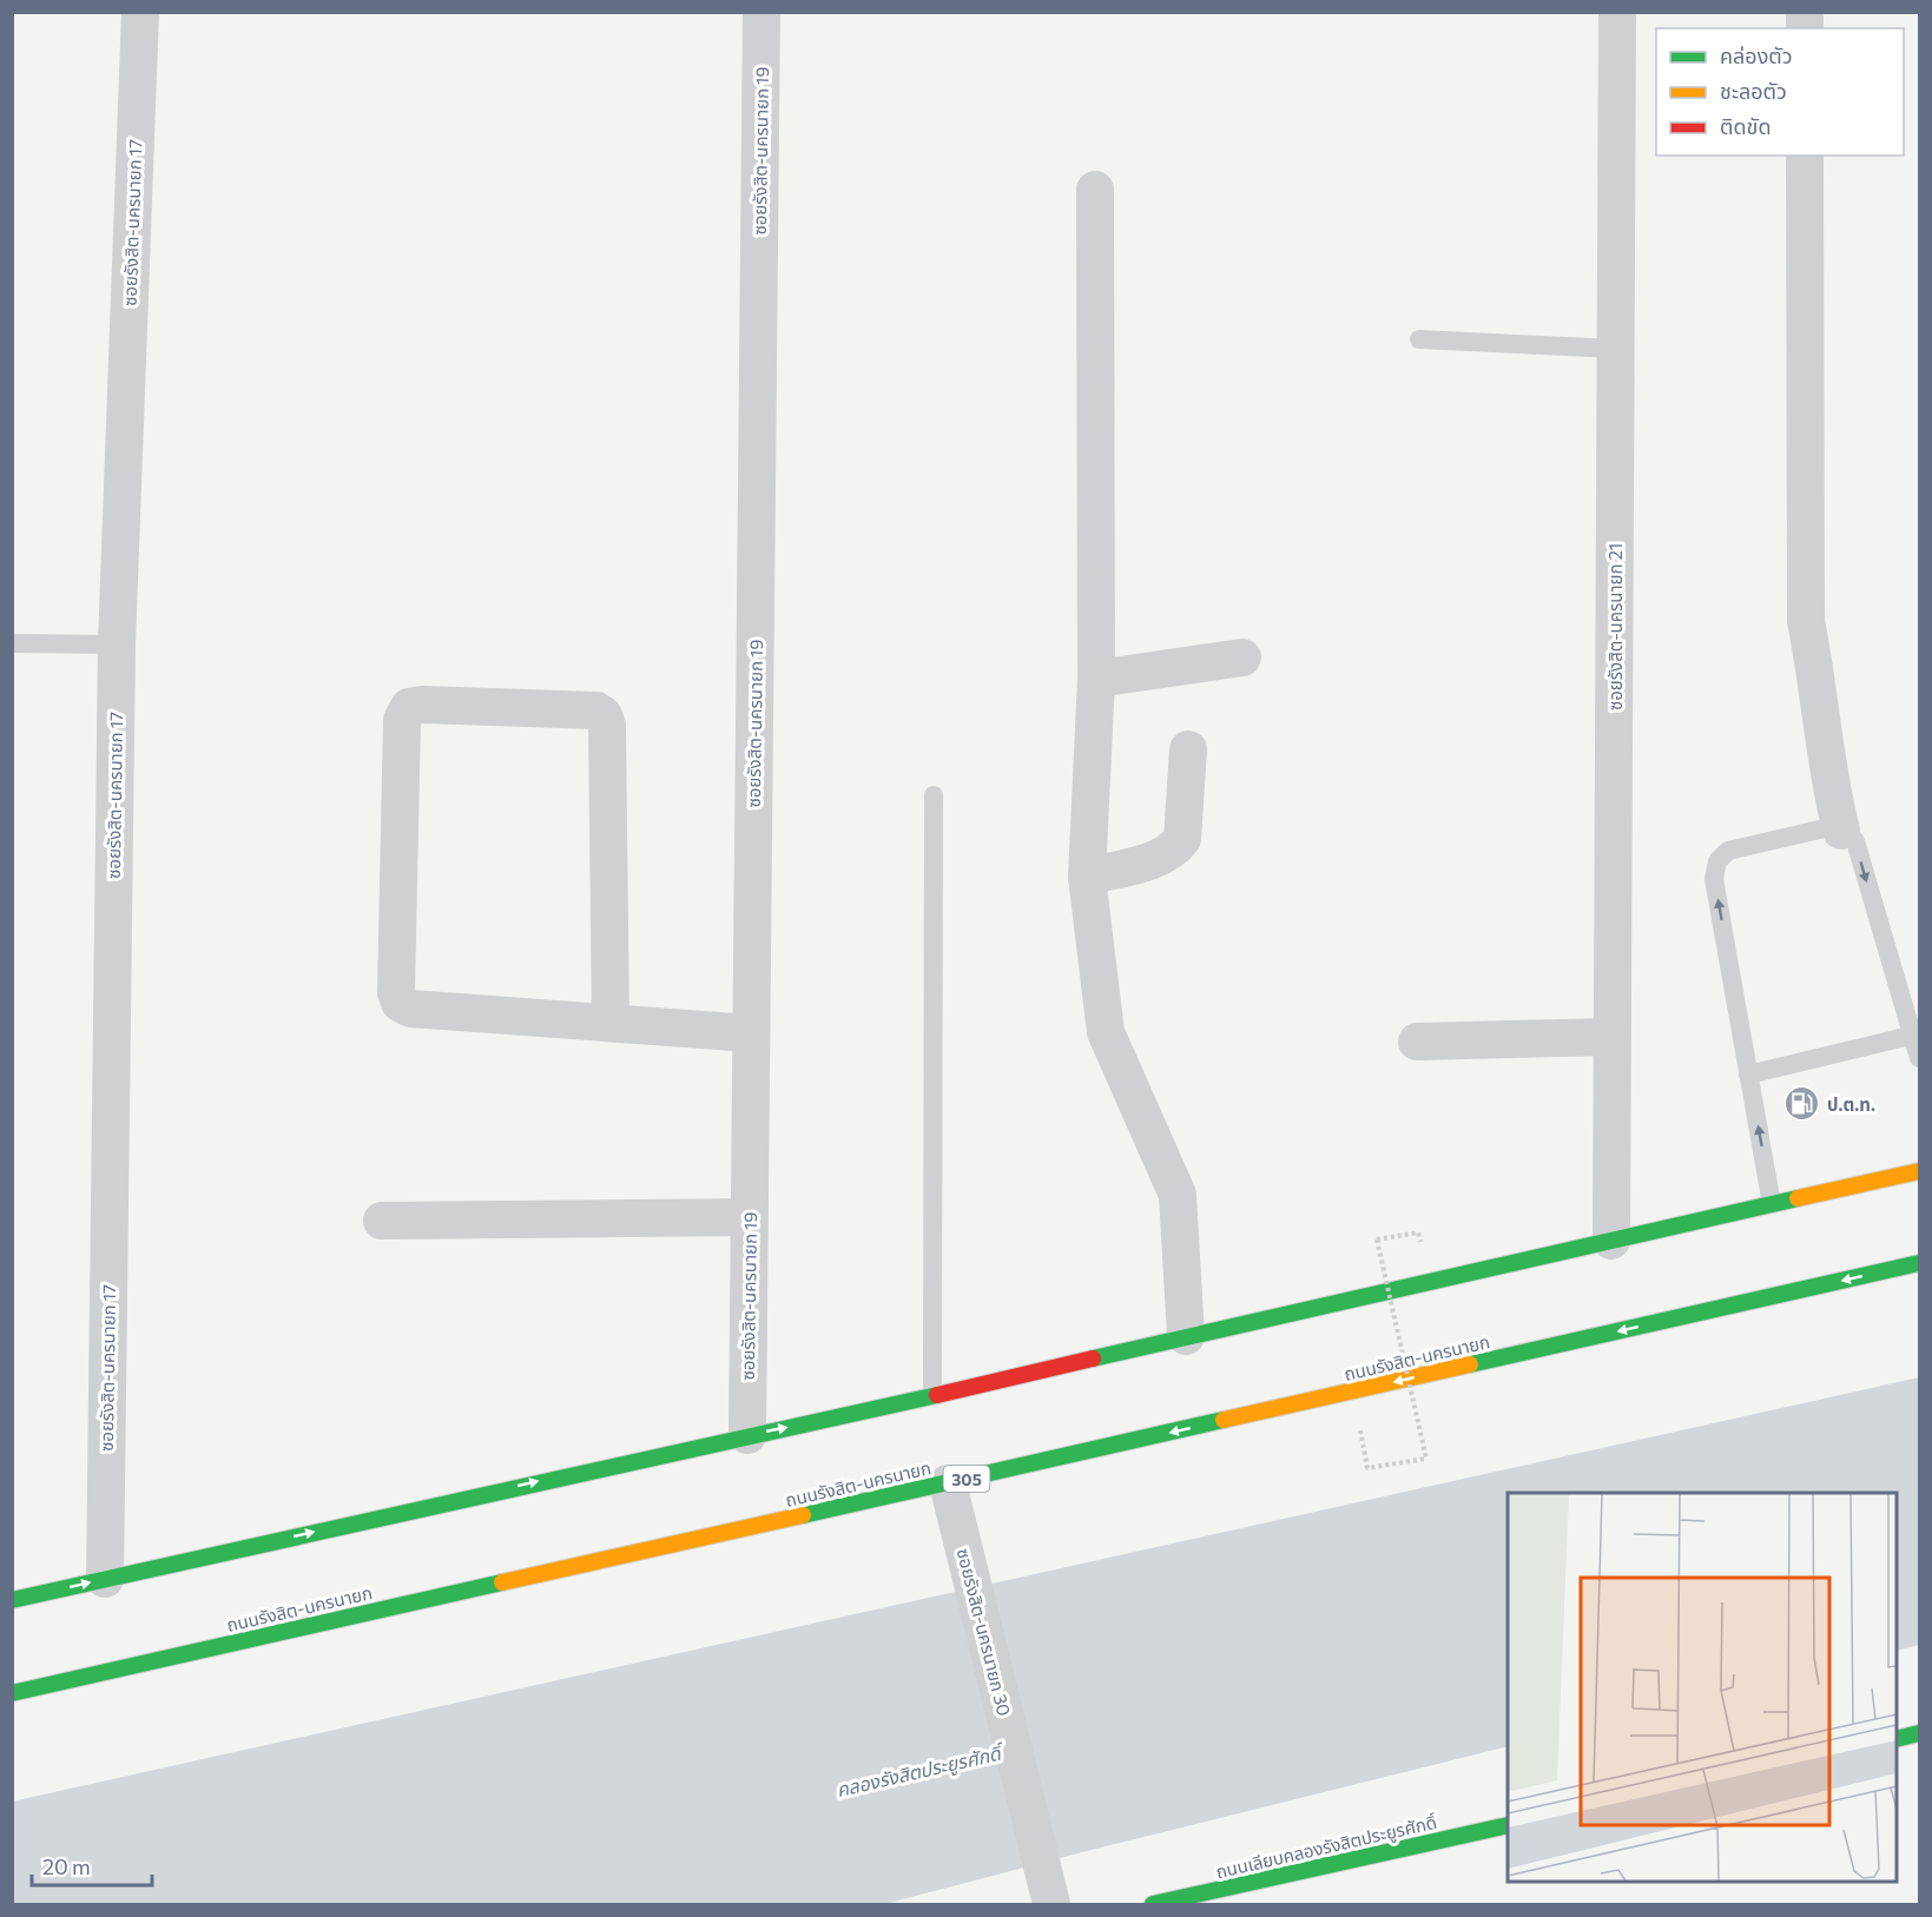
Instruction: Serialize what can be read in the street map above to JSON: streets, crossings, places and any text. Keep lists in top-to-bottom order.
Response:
{
  "streets": {
    "main road": ["ถนนรังสิต-นครนายก", "305", "ถนนเลียบคลองรังสิตประยูรศักดิ์"],
    "street": [
      "ซอยรังสิต-นครนายก 19",
      "ซอยรังสิต-นครนายก 17",
      "ซอยรังสิต-นครนายก 21",
      "ซอยรังสิต-นครนายก 30"
    ]
  },
  "crossings": [
    ["ถนนรังสิต-นครนายก", "ซอยรังสิต-นครนายก 30"]
  ],
  "water": ["คลองรังสิตประยูรศักดิ์"],
  "places": {
    "fuel station": ["ป.ต.ท."]
  },
  "legend": ["คล่องตัว", "ชะลอตัว", "ติดขัด"],
  "scale_bar": "20 m"
}
